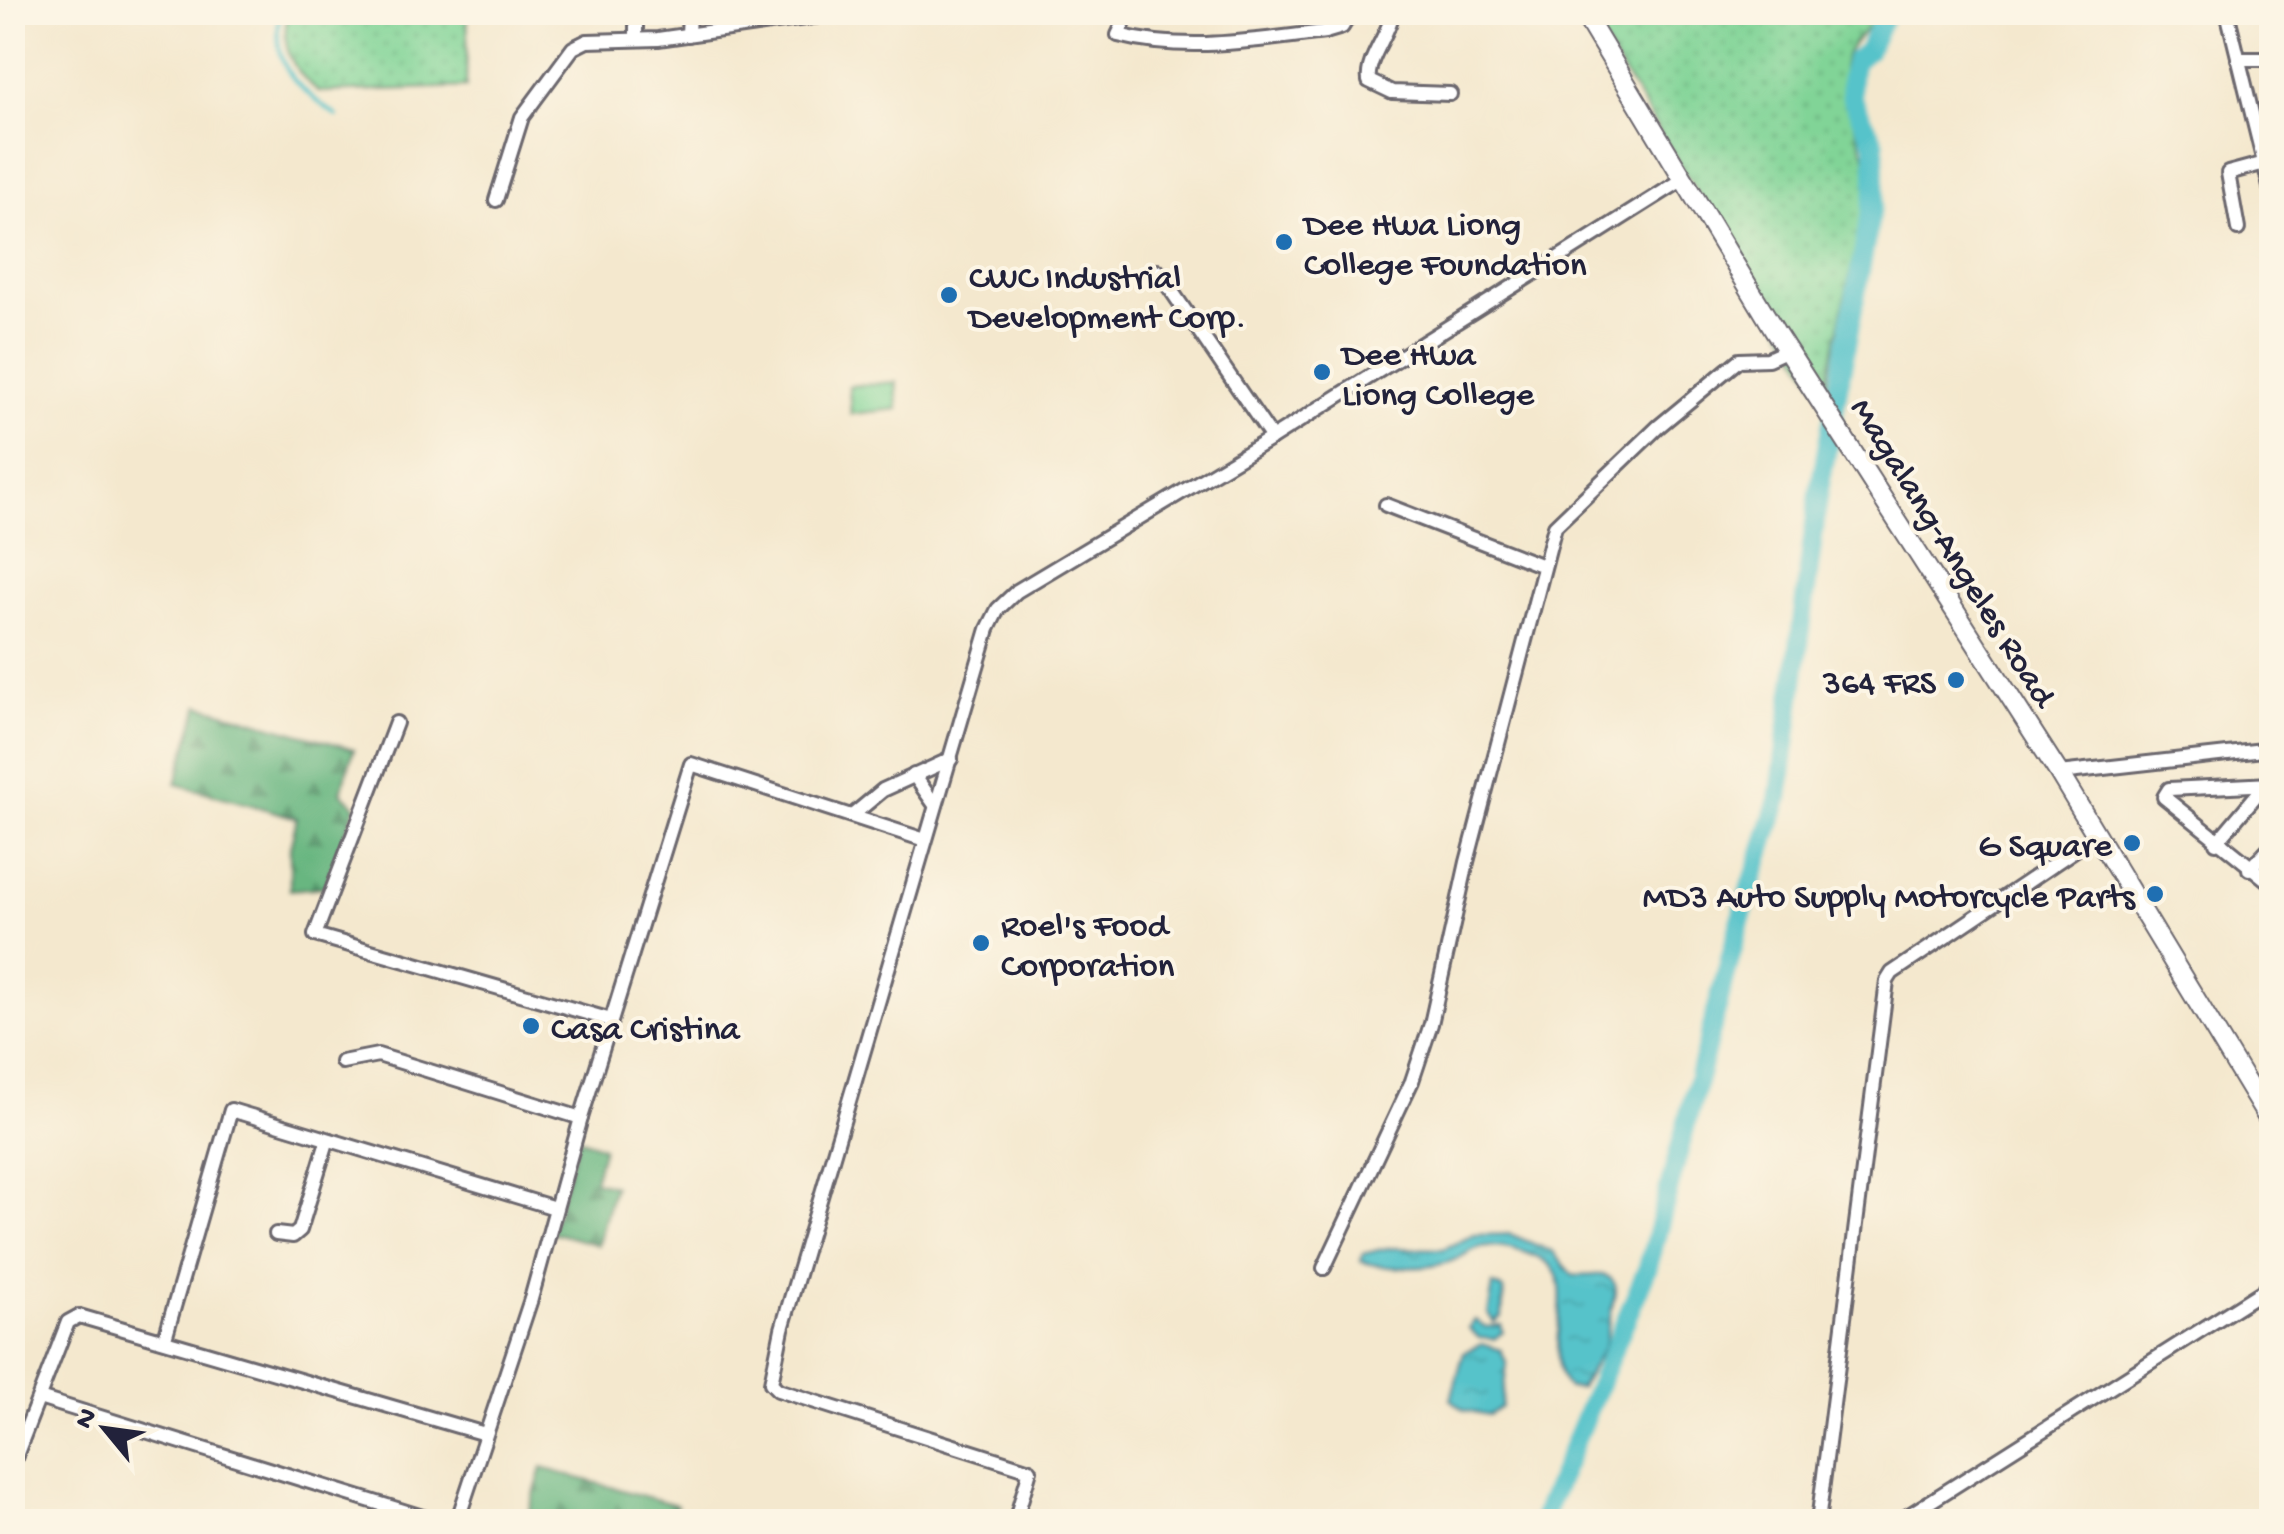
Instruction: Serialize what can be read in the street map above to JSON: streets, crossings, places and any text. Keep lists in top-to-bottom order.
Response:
{
  "streets": {
    "main road": ["Magalang-Angeles Road"]
  },
  "places": [
    "Dee Hwa Liong College Foundation",
    "CWC Industrial Development Corp.",
    "Dee Hwa Liong College",
    "364 FRS",
    "G Square",
    "MD3 Auto Supply Motorcycle Parts",
    "Roel's Food Corporation",
    "Casa Cristina"
  ],
  "north": "top left"
}
